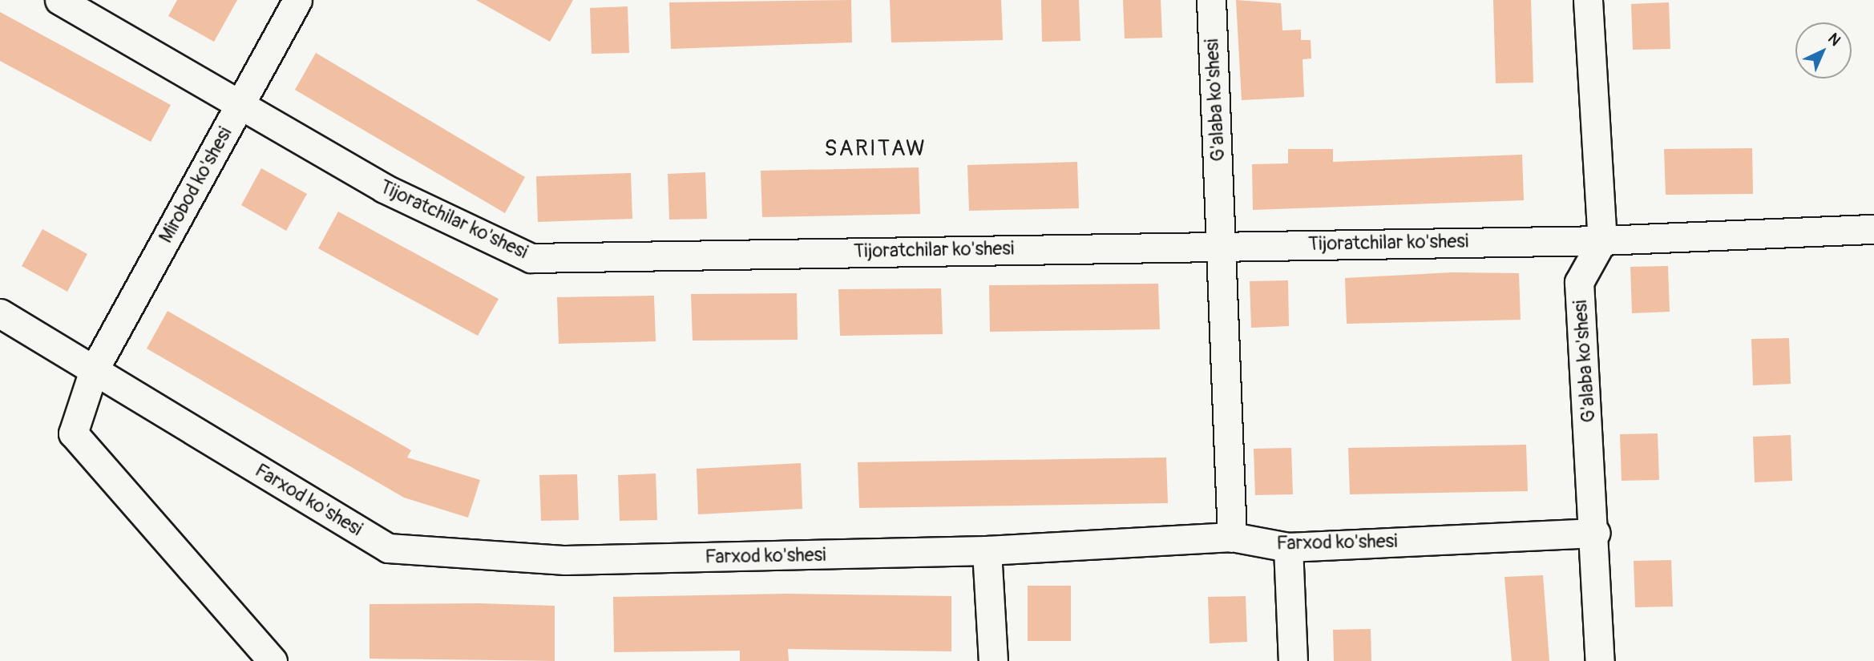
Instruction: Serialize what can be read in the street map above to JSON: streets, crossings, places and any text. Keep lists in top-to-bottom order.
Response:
{
  "streets": {
    "street": [
      "G'alaba ko'shesi",
      "Mirobod ko'shesi",
      "Tijoratchilar ko'shesi",
      "Farxod ko'shesi"
    ]
  },
  "crossings": [
    ["G'alaba ko'shesi", "Tijoratchilar ko'shesi"],
    ["G'alaba ko'shesi", "Farxod ko'shesi"],
    ["Mirobod ko'shesi", "Tijoratchilar ko'shesi"],
    ["Mirobod ko'shesi", "Farxod ko'shesi"]
  ],
  "districts": ["SARITAW"],
  "north": "top right"
}
